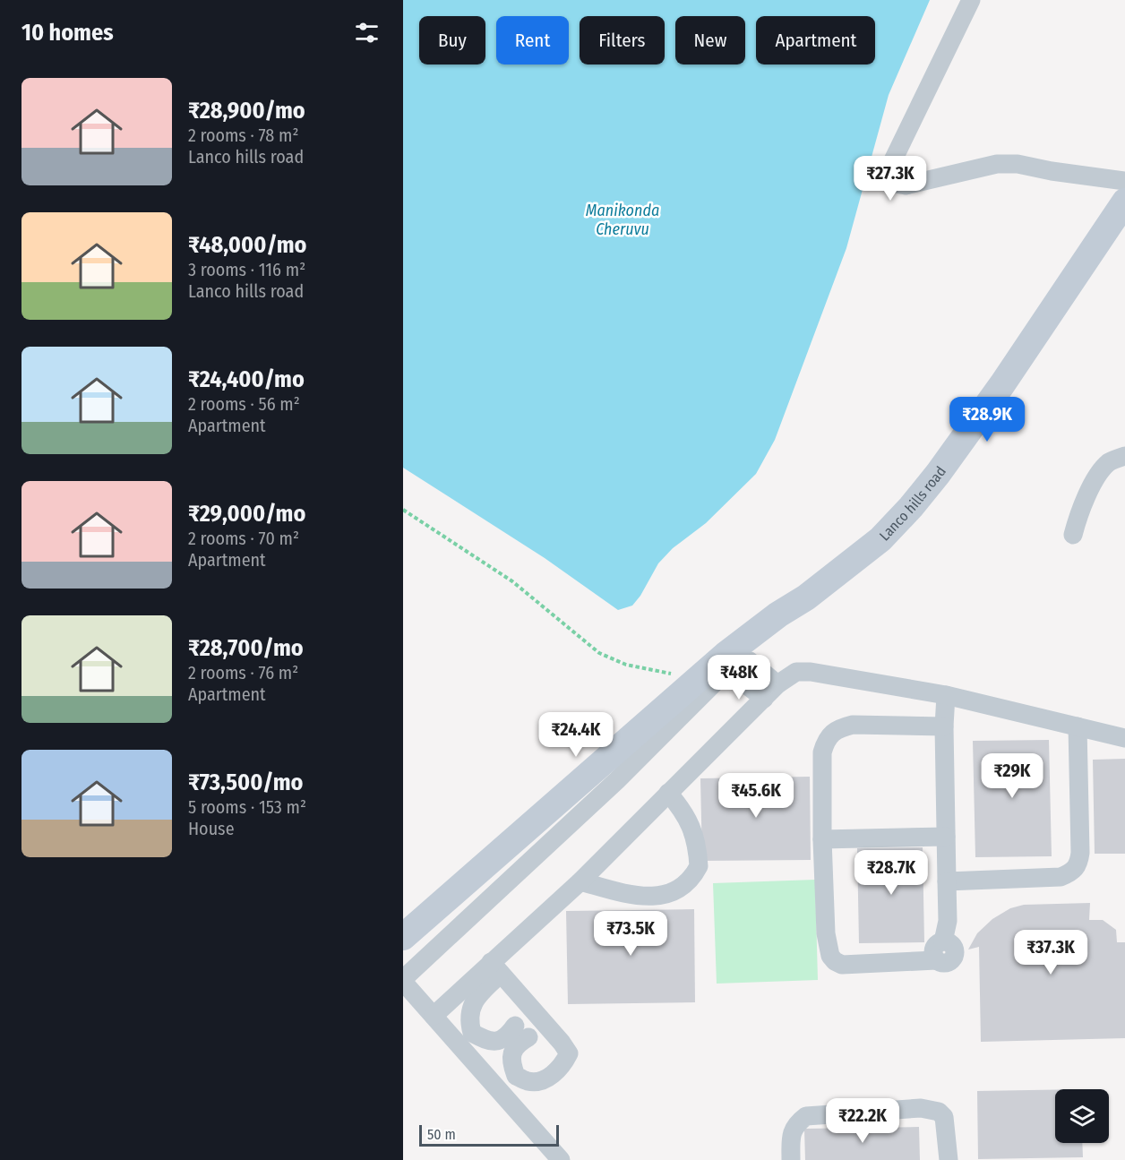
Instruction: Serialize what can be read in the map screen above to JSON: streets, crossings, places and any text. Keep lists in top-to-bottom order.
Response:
{
  "streets": {
    "street": ["Lanco hills road"]
  },
  "water": ["Manikonda Cheruvu"],
  "scale_bar": "50 m",
  "page": {
    "heading": "10 homes",
    "chip": [
      "Buy",
      "Rent",
      "Filters",
      "New",
      "Apartment"
    ],
    "list": [
      {
        "name": "₹28,900/mo",
        "note": "2 rooms · 78 m² · Lanco hills road"
      },
      {
        "name": "₹48,000/mo",
        "note": "3 rooms · 116 m² · Lanco hills road"
      },
      {
        "name": "₹24,400/mo",
        "note": "2 rooms · 56 m² · Apartment"
      },
      {
        "name": "₹29,000/mo",
        "note": "2 rooms · 70 m² · Apartment"
      },
      {
        "name": "₹28,700/mo",
        "note": "2 rooms · 76 m² · Apartment"
      },
      {
        "name": "₹73,500/mo",
        "note": "5 rooms · 153 m² · House"
      }
    ],
    "price": [
      "₹27.3K",
      "₹28.9K",
      "₹48K",
      "₹24.4K",
      "₹29K",
      "₹45.6K",
      "₹28.7K",
      "₹73.5K",
      "₹37.3K",
      "₹22.2K"
    ],
    "scale": "50 m"
  }
}
